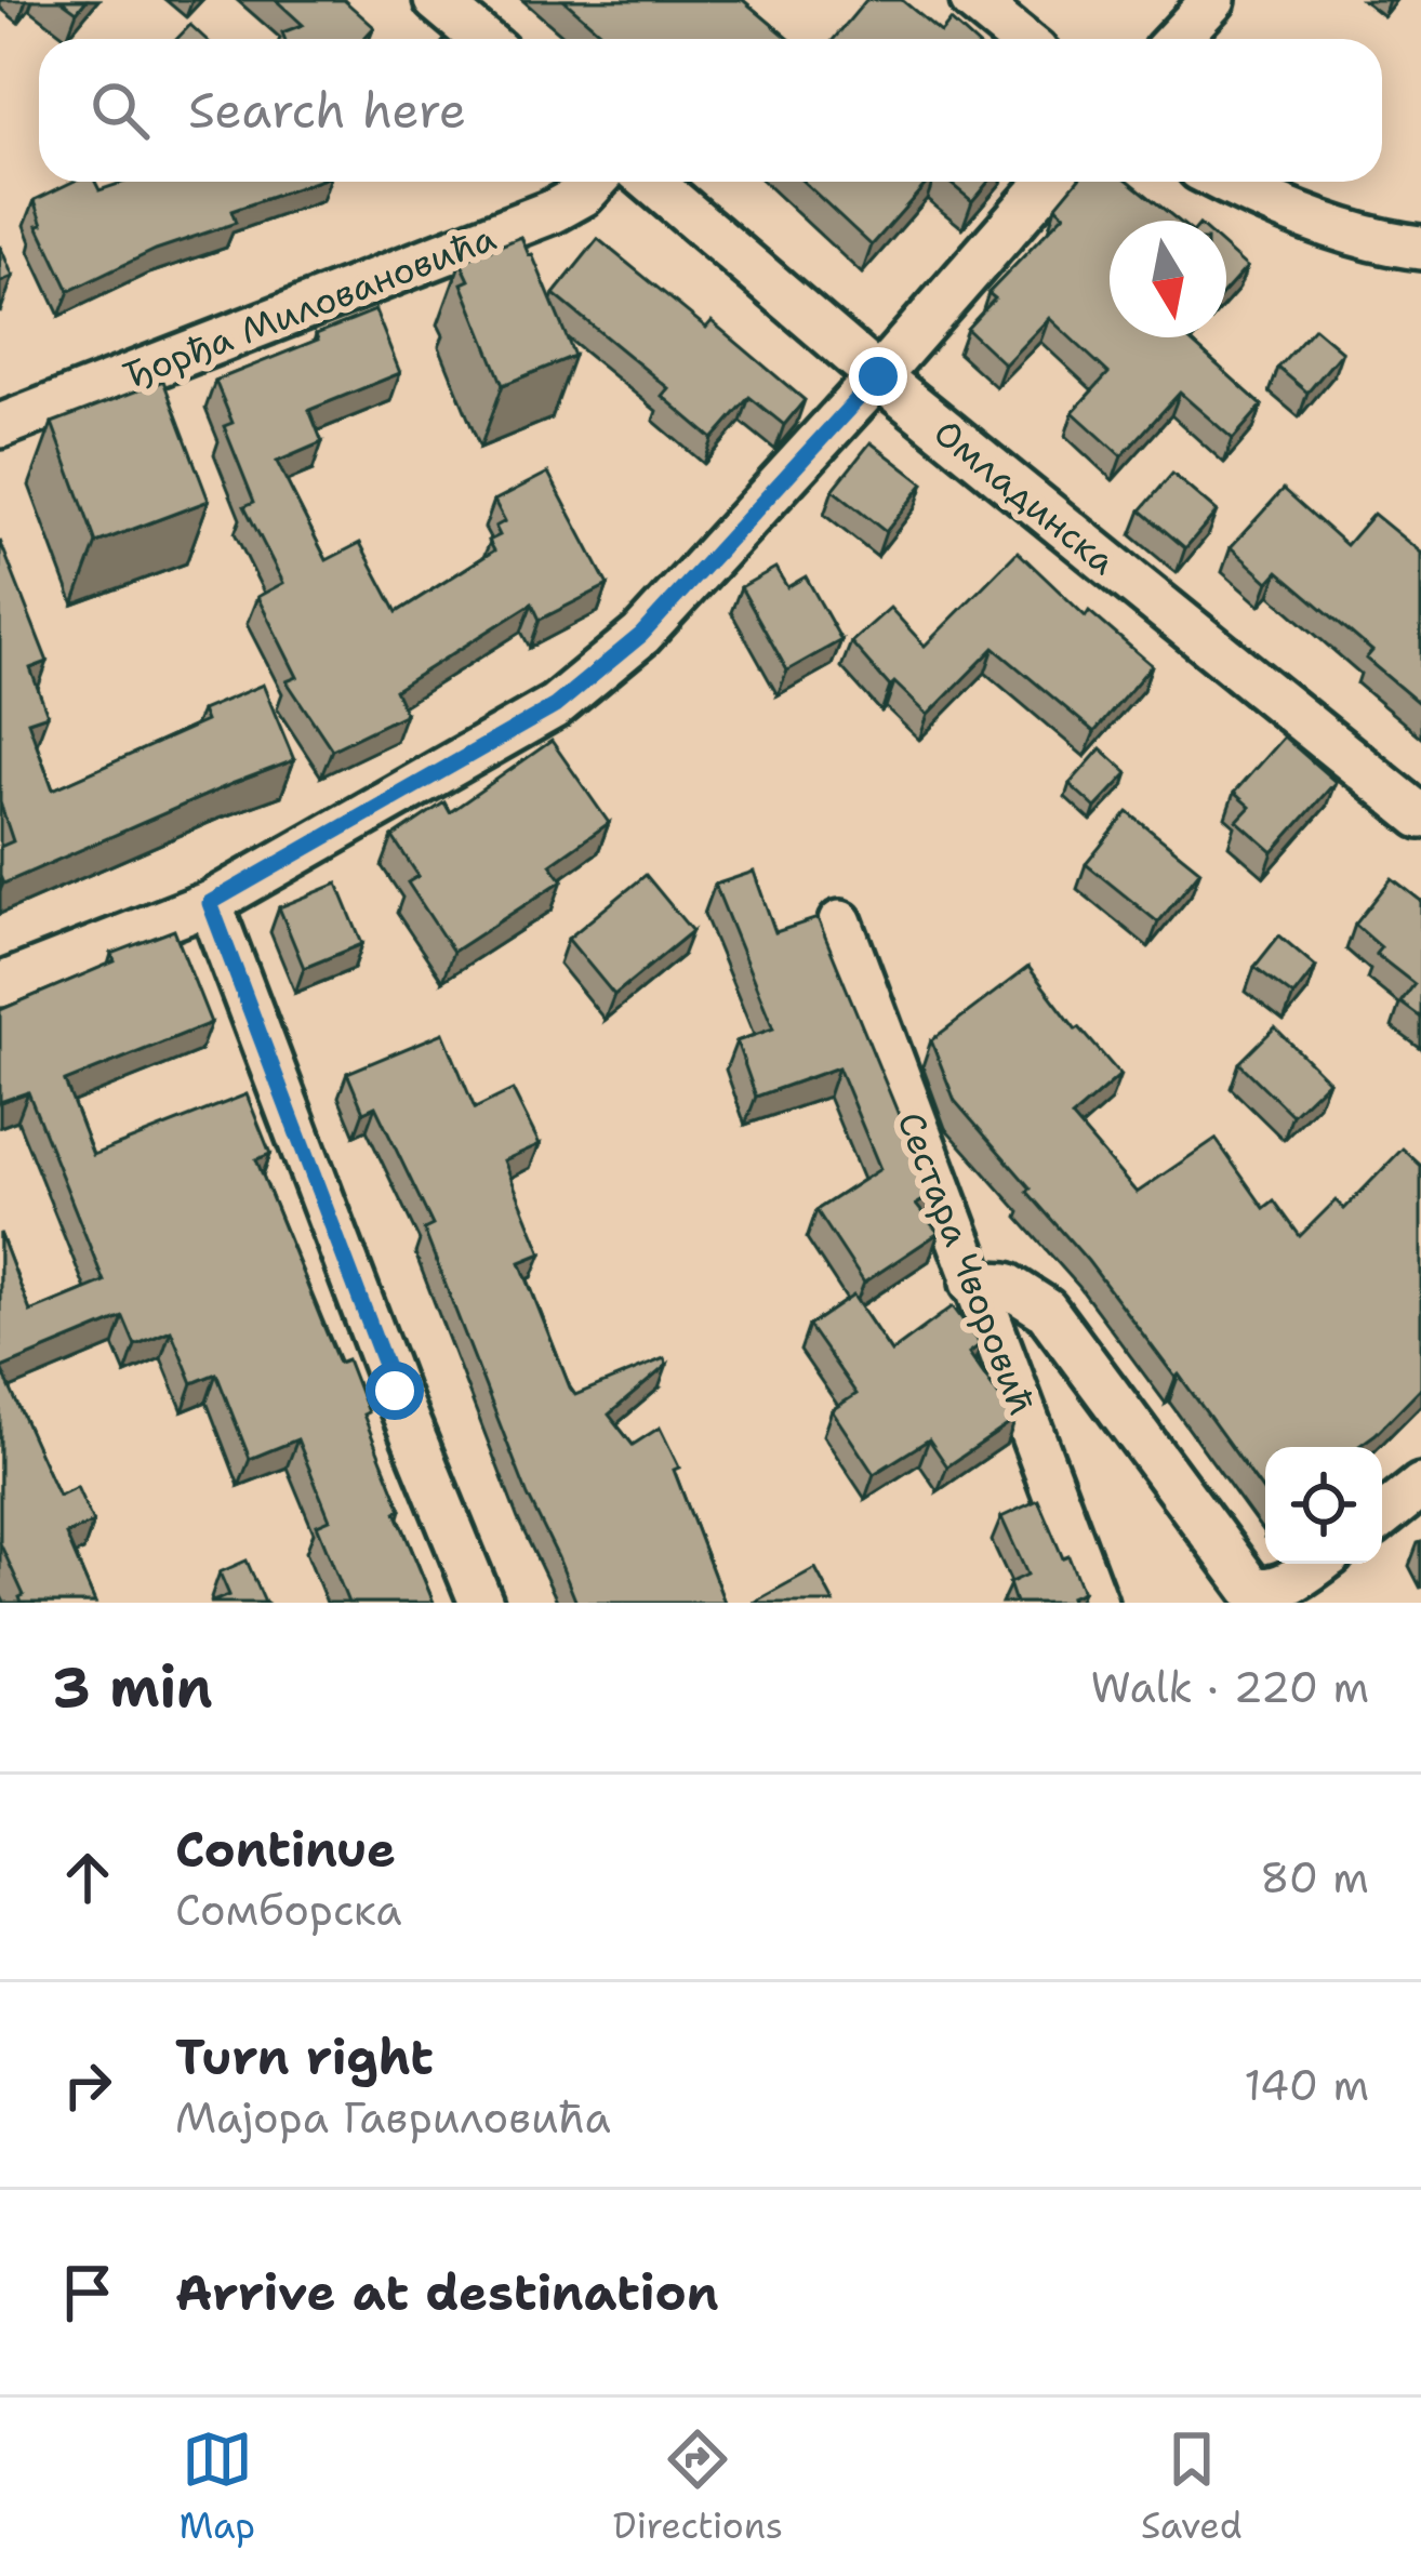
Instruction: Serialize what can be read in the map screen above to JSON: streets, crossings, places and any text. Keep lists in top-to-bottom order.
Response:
{
  "streets": {
    "street": ["Ђорђа Миловановића", "Омладинска", "Сестара Чворовић"]
  },
  "north": "bottom",
  "page": {
    "search": "Search here",
    "heading": ["3 min", "Walk · 220 m"],
    "list": [
      ["Continue", "Сомборска", "80 m"],
      ["Turn right", "Мајора Гавриловића", "140 m"],
      "Arrive at destination"
    ],
    "nav": ["Map", "Directions", "Saved"]
  }
}
